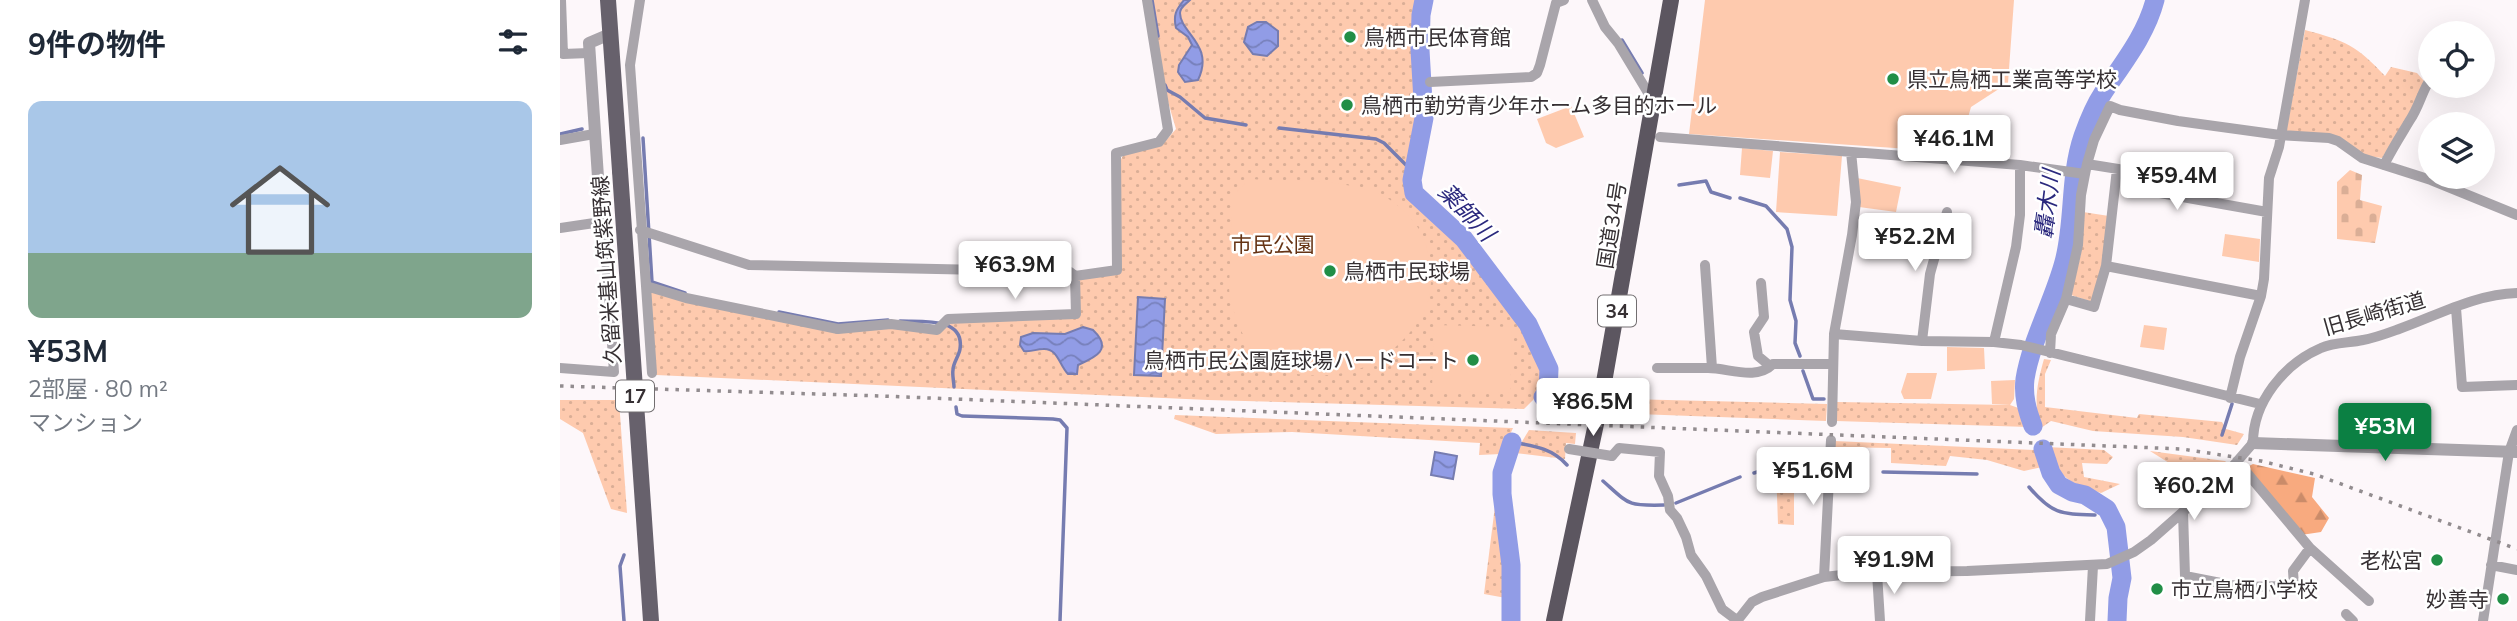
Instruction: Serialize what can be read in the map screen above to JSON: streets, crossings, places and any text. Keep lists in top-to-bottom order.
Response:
{
  "streets": {
    "highway": ["国道34号", "34"],
    "main road": ["久留米基山筑紫野線", "17"],
    "street": ["旧長崎街道"]
  },
  "water": ["轟木川", "薬師川"],
  "parks": ["市民公園"],
  "places": [
    "鳥栖市民体育館",
    "県立鳥栖工業高等学校",
    "鳥栖市勤労青少年ホーム多目的ホール",
    "鳥栖市民球場",
    "鳥栖市民公園庭球場ハードコート",
    "老松宮",
    "市立鳥栖小学校",
    "妙善寺"
  ],
  "page": {
    "heading": "9件の物件",
    "list": [
      {
        "name": "¥53M",
        "note": "2部屋 · 80 m² · マンション"
      }
    ],
    "price": [
      "¥46.1M",
      "¥59.4M",
      "¥52.2M",
      "¥63.9M",
      "¥86.5M",
      "¥53M",
      "¥51.6M",
      "¥60.2M",
      "¥91.9M"
    ]
  }
}
